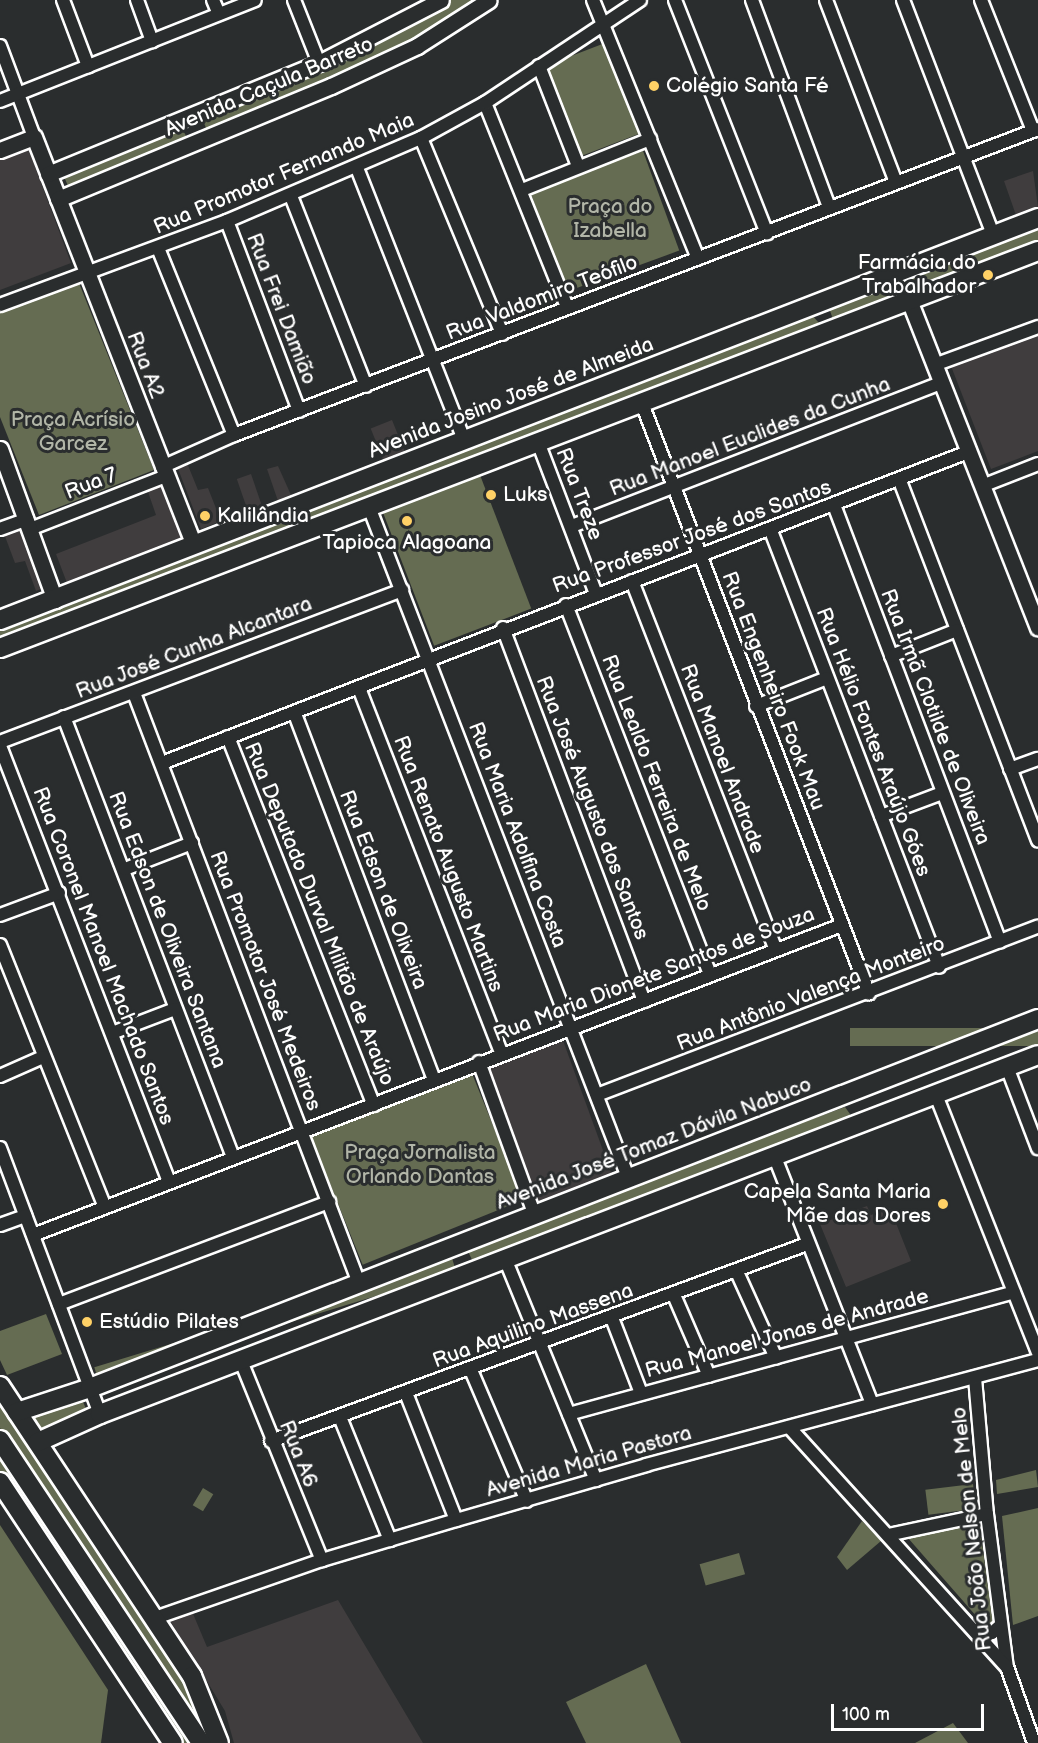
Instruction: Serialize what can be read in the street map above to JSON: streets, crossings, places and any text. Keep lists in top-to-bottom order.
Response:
{
  "streets": {
    "main road": ["Avenida Josino José de Almeida", "Avenida José Tomaz Dávila Nabuco"],
    "street": [
      "Avenida Caçula Barreto",
      "Rua Promotor Fernando Maia",
      "Rua Valdomiro Teófilo",
      "Rua Frei Damião",
      "Rua A2",
      "Rua Manoel Euclides da Cunha",
      "Rua 7",
      "Rua Treze",
      "Rua Professor José dos Santos",
      "Rua José Cunha Alcantara",
      "Rua Engenheiro Fook Mau",
      "Rua Irmã Clotilde de Oliveira",
      "Rua Hélio Fontes Araújo Góes",
      "Rua Manoel Andrade",
      "Rua Lealdo Ferreira de Melo",
      "Rua José Augusto dos Santos",
      "Rua Maria Adolfina Costa",
      "Rua Renato Augusto Martins",
      "Rua Edson de Oliveira",
      "Rua Deputado Durval Militão de Araújo",
      "Rua Edson de Oliveira Santana",
      "Rua Coronel Manoel Machado Santos",
      "Rua Maria Dionete Santos de Souza",
      "Rua Promotor José Medeiros",
      "Rua Antônio Valença Monteiro",
      "Rua Aquilino Massena",
      "Rua Manoel Jonas de Andrade",
      "Rua A6",
      "Avenida Maria Pastora",
      "Rua João Nelson de Melo"
    ]
  },
  "crossings": [
    ["Avenida Caçula Barreto", "Rua A2"],
    ["Rua Promotor Fernando Maia", "Rua Frei Damião"],
    ["Rua Promotor Fernando Maia", "Rua A2"],
    ["Rua Valdomiro Teófilo", "Rua Frei Damião"],
    ["Rua Valdomiro Teófilo", "Rua A2"],
    ["Rua Valdomiro Teófilo", "Rua 7"],
    ["Rua A2", "Avenida Josino José de Almeida"],
    ["Rua A2", "Rua 7"],
    ["Rua Manoel Euclides da Cunha", "Rua Treze"],
    ["Rua Manoel Euclides da Cunha", "Rua Engenheiro Fook Mau"],
    ["Rua Treze", "Rua Professor José dos Santos"],
    ["Rua Professor José dos Santos", "Rua Engenheiro Fook Mau"],
    ["Rua Professor José dos Santos", "Rua Irmã Clotilde de Oliveira"],
    ["Rua Professor José dos Santos", "Rua Hélio Fontes Araújo Góes"],
    ["Rua Professor José dos Santos", "Rua Manoel Andrade"],
    ["Rua Professor José dos Santos", "Rua Lealdo Ferreira de Melo"],
    ["Rua Professor José dos Santos", "Rua José Augusto dos Santos"],
    ["Rua Professor José dos Santos", "Rua Maria Adolfina Costa"],
    ["Rua Professor José dos Santos", "Rua Renato Augusto Martins"],
    ["Rua Professor José dos Santos", "Rua Edson de Oliveira"],
    ["Rua Professor José dos Santos", "Rua Deputado Durval Militão de Araújo"],
    ["Rua Professor José dos Santos", "Rua Promotor José Medeiros"],
    ["Rua José Cunha Alcantara", "Rua Maria Adolfina Costa"],
    ["Rua José Cunha Alcantara", "Rua Edson de Oliveira Santana"],
    ["Rua José Cunha Alcantara", "Rua Promotor José Medeiros"],
    ["Rua Engenheiro Fook Mau", "Rua Maria Dionete Santos de Souza"],
    ["Rua Engenheiro Fook Mau", "Rua Antônio Valença Monteiro"],
    ["Rua Irmã Clotilde de Oliveira", "Rua Antônio Valença Monteiro"],
    ["Rua Hélio Fontes Araújo Góes", "Rua Antônio Valença Monteiro"],
    ["Rua Manoel Andrade", "Rua Maria Dionete Santos de Souza"],
    ["Rua Lealdo Ferreira de Melo", "Rua Maria Dionete Santos de Souza"],
    ["Rua José Augusto dos Santos", "Rua Maria Dionete Santos de Souza"],
    ["Rua Maria Adolfina Costa", "Rua Maria Dionete Santos de Souza"],
    ["Rua Maria Adolfina Costa", "Rua Antônio Valença Monteiro"],
    ["Rua Maria Adolfina Costa", "Avenida José Tomaz Dávila Nabuco"],
    ["Rua Renato Augusto Martins", "Rua Maria Dionete Santos de Souza"],
    ["Rua Edson de Oliveira", "Rua Maria Dionete Santos de Souza"],
    ["Rua Deputado Durval Militão de Araújo", "Rua Maria Dionete Santos de Souza"],
    ["Rua Edson de Oliveira Santana", "Rua Maria Dionete Santos de Souza"],
    ["Rua Coronel Manoel Machado Santos", "Rua Maria Dionete Santos de Souza"],
    ["Rua Maria Dionete Santos de Souza", "Rua Promotor José Medeiros"],
    ["Rua Promotor José Medeiros", "Avenida José Tomaz Dávila Nabuco"],
    ["Rua Aquilino Massena", "Rua A6"],
    ["Rua A6", "Avenida Maria Pastora"],
    ["Avenida Maria Pastora", "Rua João Nelson de Melo"]
  ],
  "parks": ["Praça do Izabella", "Praça Acrísio Garcez", "Praça Jornalista Orlando Dantas"],
  "places": [
    "Colégio Santa Fé",
    "Farmácia do Trabalhador",
    "Luks",
    "Kalilândia",
    "Tapioca Alagoana",
    "Capela Santa Maria Mãe das Dores",
    "Estúdio Pilates"
  ],
  "scale_bar": "100 m"
}
